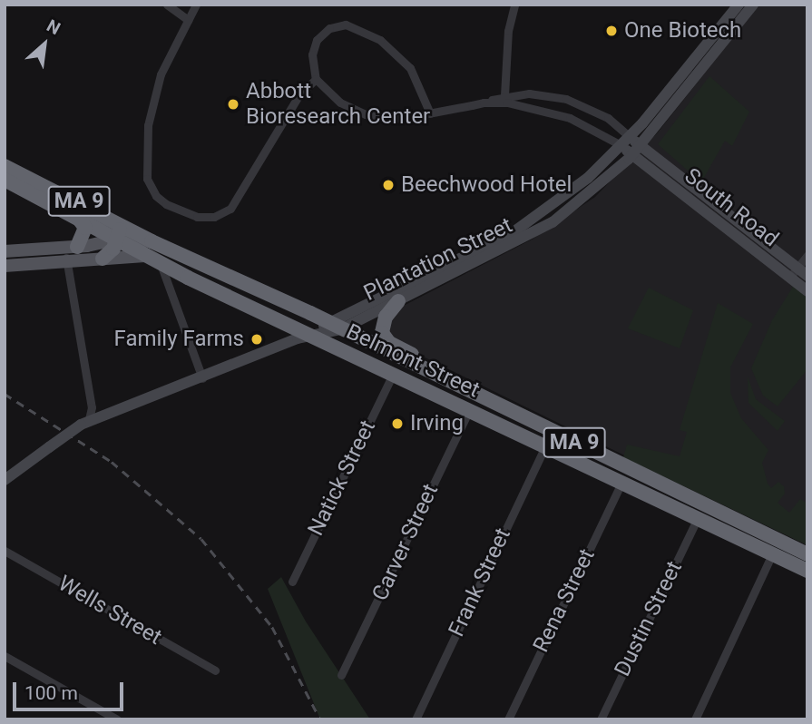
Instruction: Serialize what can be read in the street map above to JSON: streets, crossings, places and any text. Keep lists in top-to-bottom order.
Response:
{
  "streets": {
    "highway": ["MA 9", "Belmont Street"],
    "main road": ["South Road", "Plantation Street"],
    "street": [
      "Natick Street",
      "Carver Street",
      "Frank Street",
      "Rena Street",
      "Wells Street",
      "Dustin Street"
    ]
  },
  "crossings": [
    ["South Road", "Plantation Street"],
    ["Plantation Street", "Belmont Street"],
    ["Belmont Street", "Natick Street"],
    ["Belmont Street", "Carver Street"],
    ["Belmont Street", "Frank Street"],
    ["Belmont Street", "Rena Street"],
    ["Belmont Street", "Dustin Street"]
  ],
  "places": [
    "One Biotech",
    "Abbott Bioresearch Center",
    "Beechwood Hotel",
    "Family Farms",
    "Irving"
  ],
  "scale_bar": "100 m",
  "north": "top right"
}
